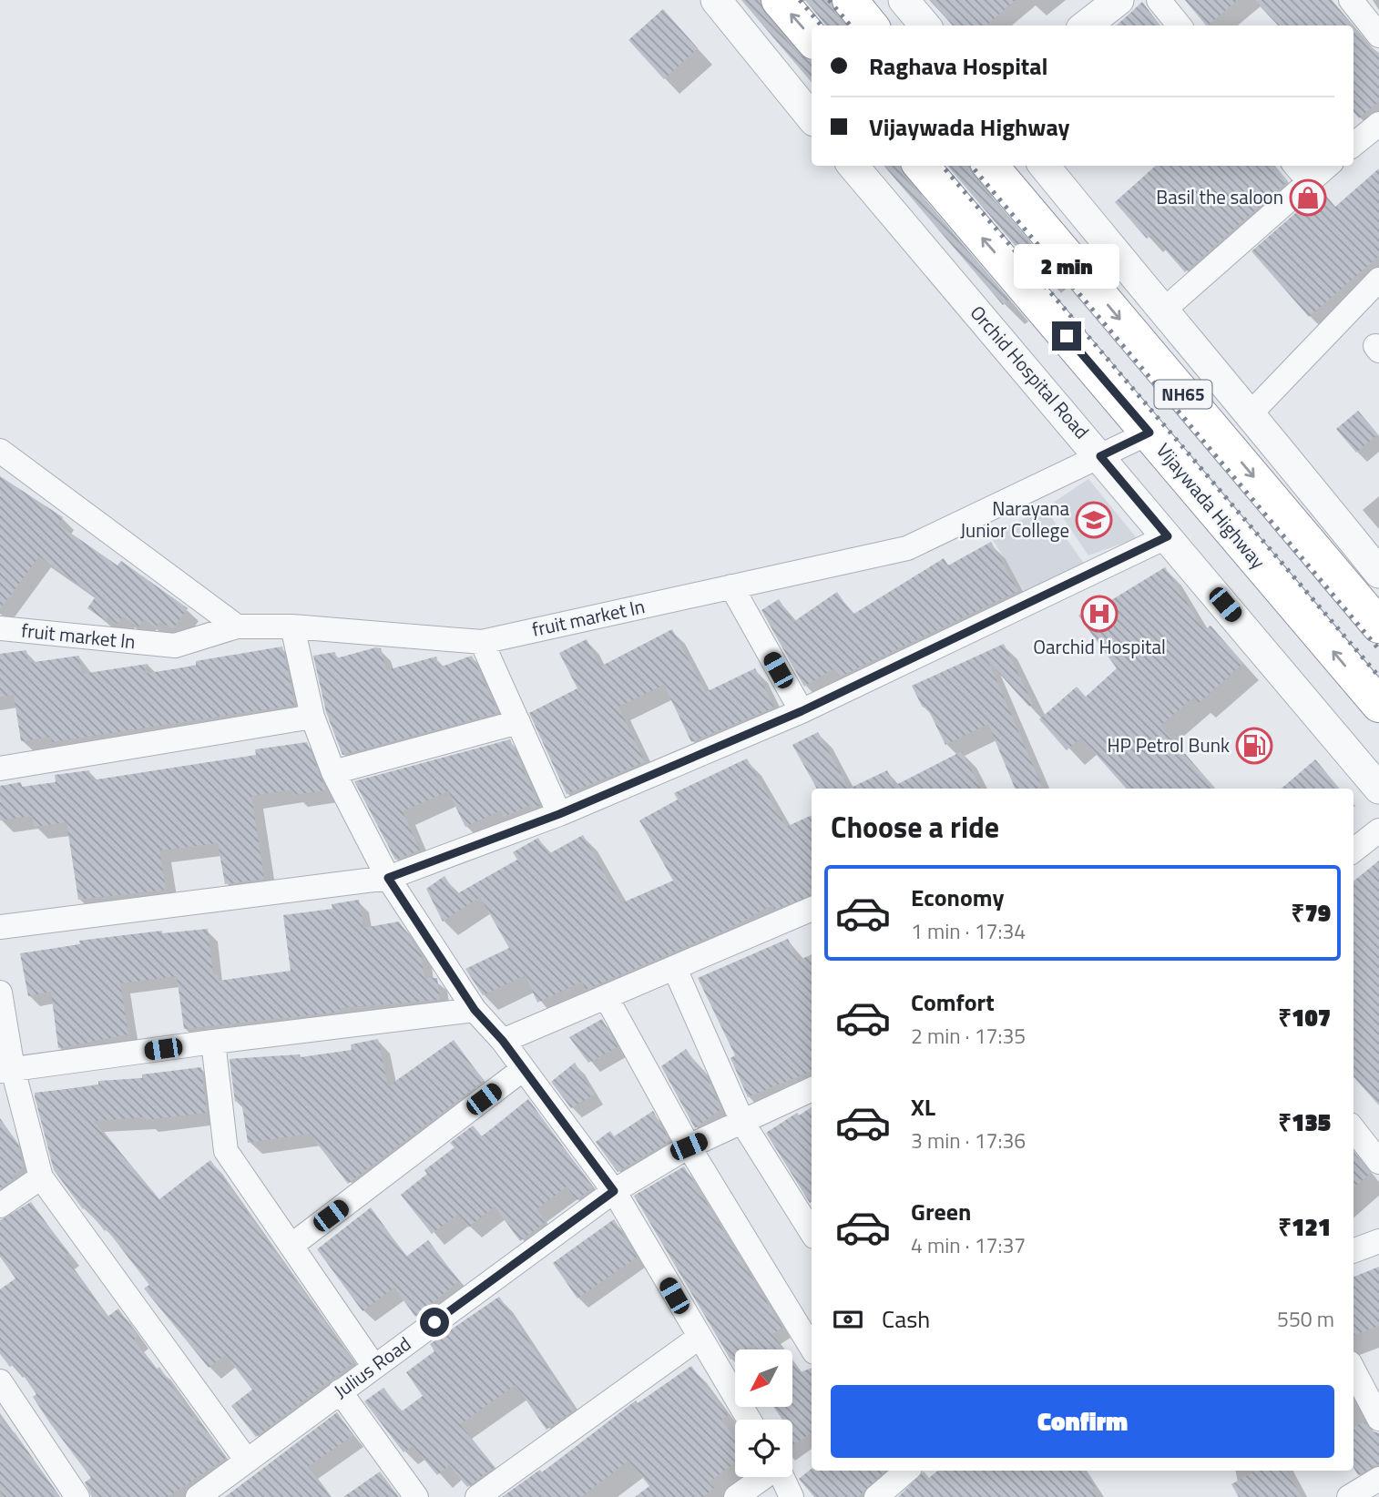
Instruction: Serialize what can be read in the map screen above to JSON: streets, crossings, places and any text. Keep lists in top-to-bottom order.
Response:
{
  "streets": {
    "highway": ["NH65", "Vijaywada Highway"],
    "street": ["Orchid Hospital Road", "fruit market ln", "Julius Road"]
  },
  "crossings": [
    ["Orchid Hospital Road", "fruit market ln"],
    ["Vijaywada Highway", "fruit market ln"]
  ],
  "places": {
    "shop": ["Basil the saloon"],
    "school or university": ["Narayana Junior College"],
    "hospital": ["Oarchid Hospital"],
    "fuel station": ["HP Petrol Bunk"]
  },
  "north": "bottom left",
  "page": {
    "banner": ["Raghava Hospital", "Vijaywada Highway"],
    "bubble": "2 min",
    "heading": "Choose a ride",
    "list": [
      {
        "name": "Economy",
        "note": "1 min · 17:34",
        "value": "₹79"
      },
      {
        "name": "Comfort",
        "note": "2 min · 17:35",
        "value": "₹107"
      },
      {
        "name": "XL",
        "note": "3 min · 17:36",
        "value": "₹135"
      },
      {
        "name": "Green",
        "note": "4 min · 17:37",
        "value": "₹121"
      }
    ],
    "pay": ["Cash", "550 m"],
    "buttons": "Confirm"
  }
}
